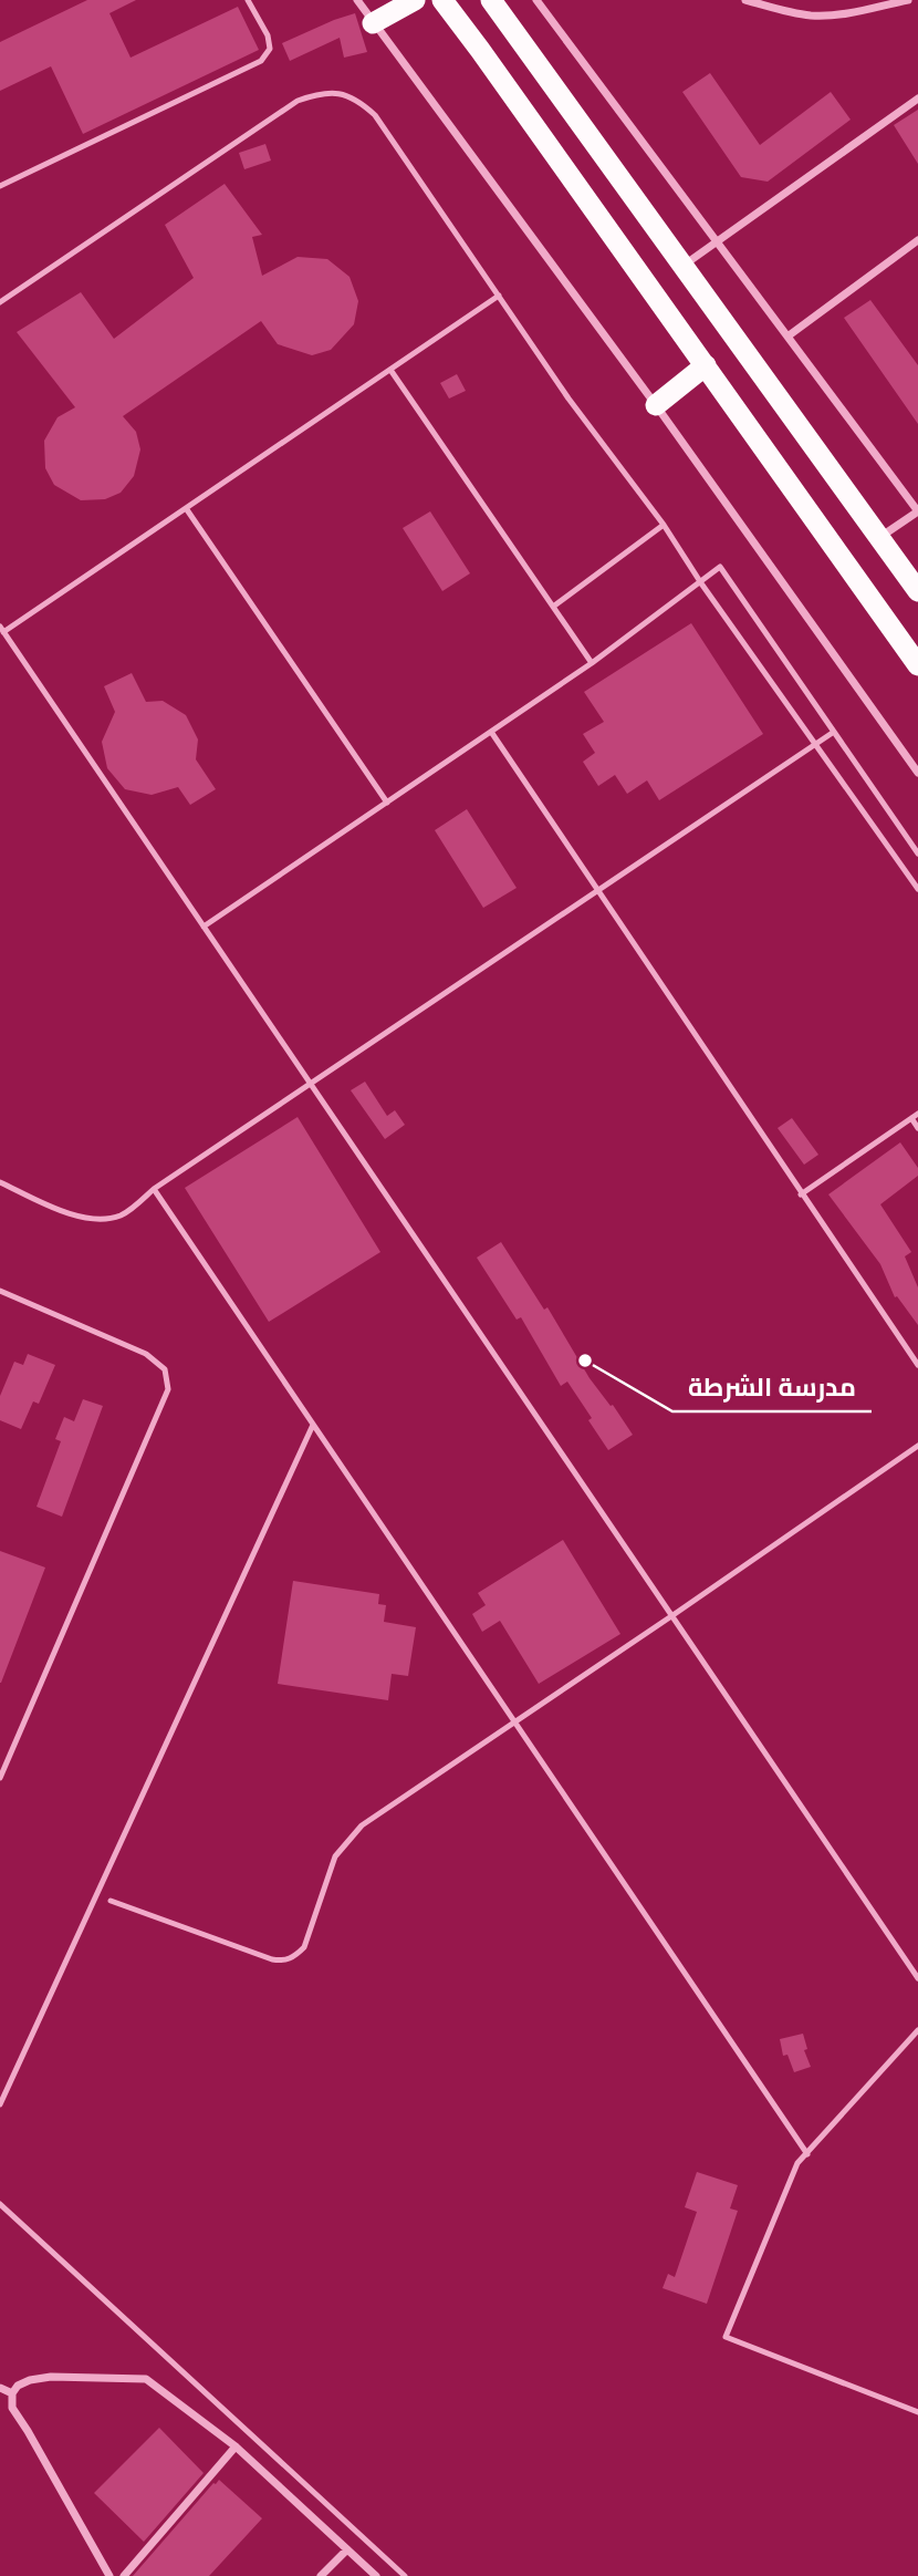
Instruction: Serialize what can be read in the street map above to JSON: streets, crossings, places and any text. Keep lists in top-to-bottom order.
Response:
{
  "places": ["مدرسة الشرطة"]
}
